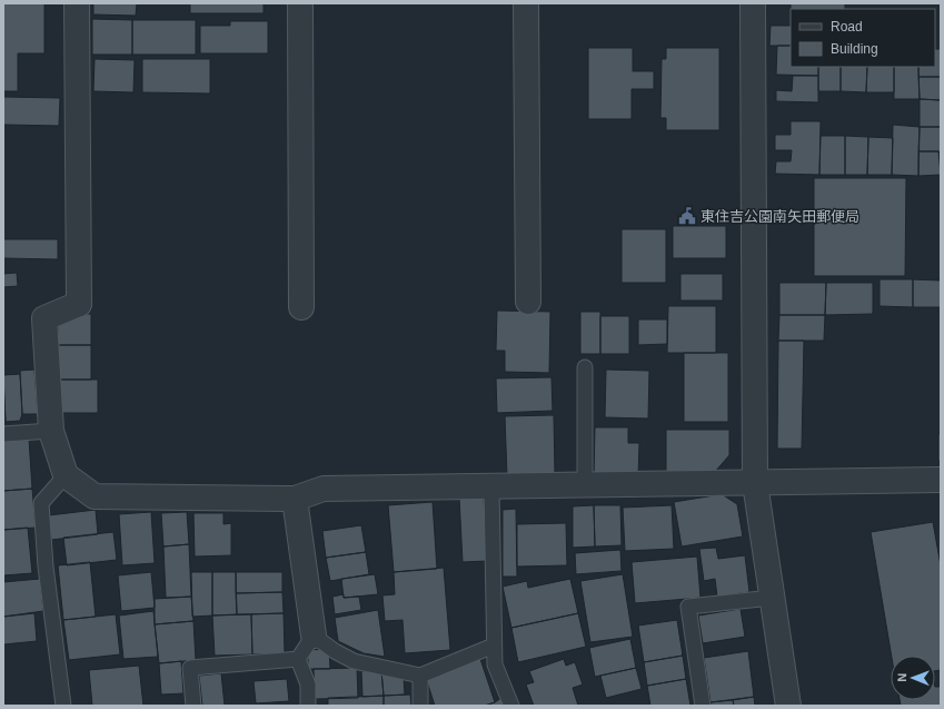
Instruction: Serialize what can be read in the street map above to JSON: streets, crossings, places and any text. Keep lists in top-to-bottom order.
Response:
{
  "places": {
    "public building": ["東住吉公園南矢田郵便局"]
  },
  "legend": ["Road", "Building"],
  "north": "left"
}
